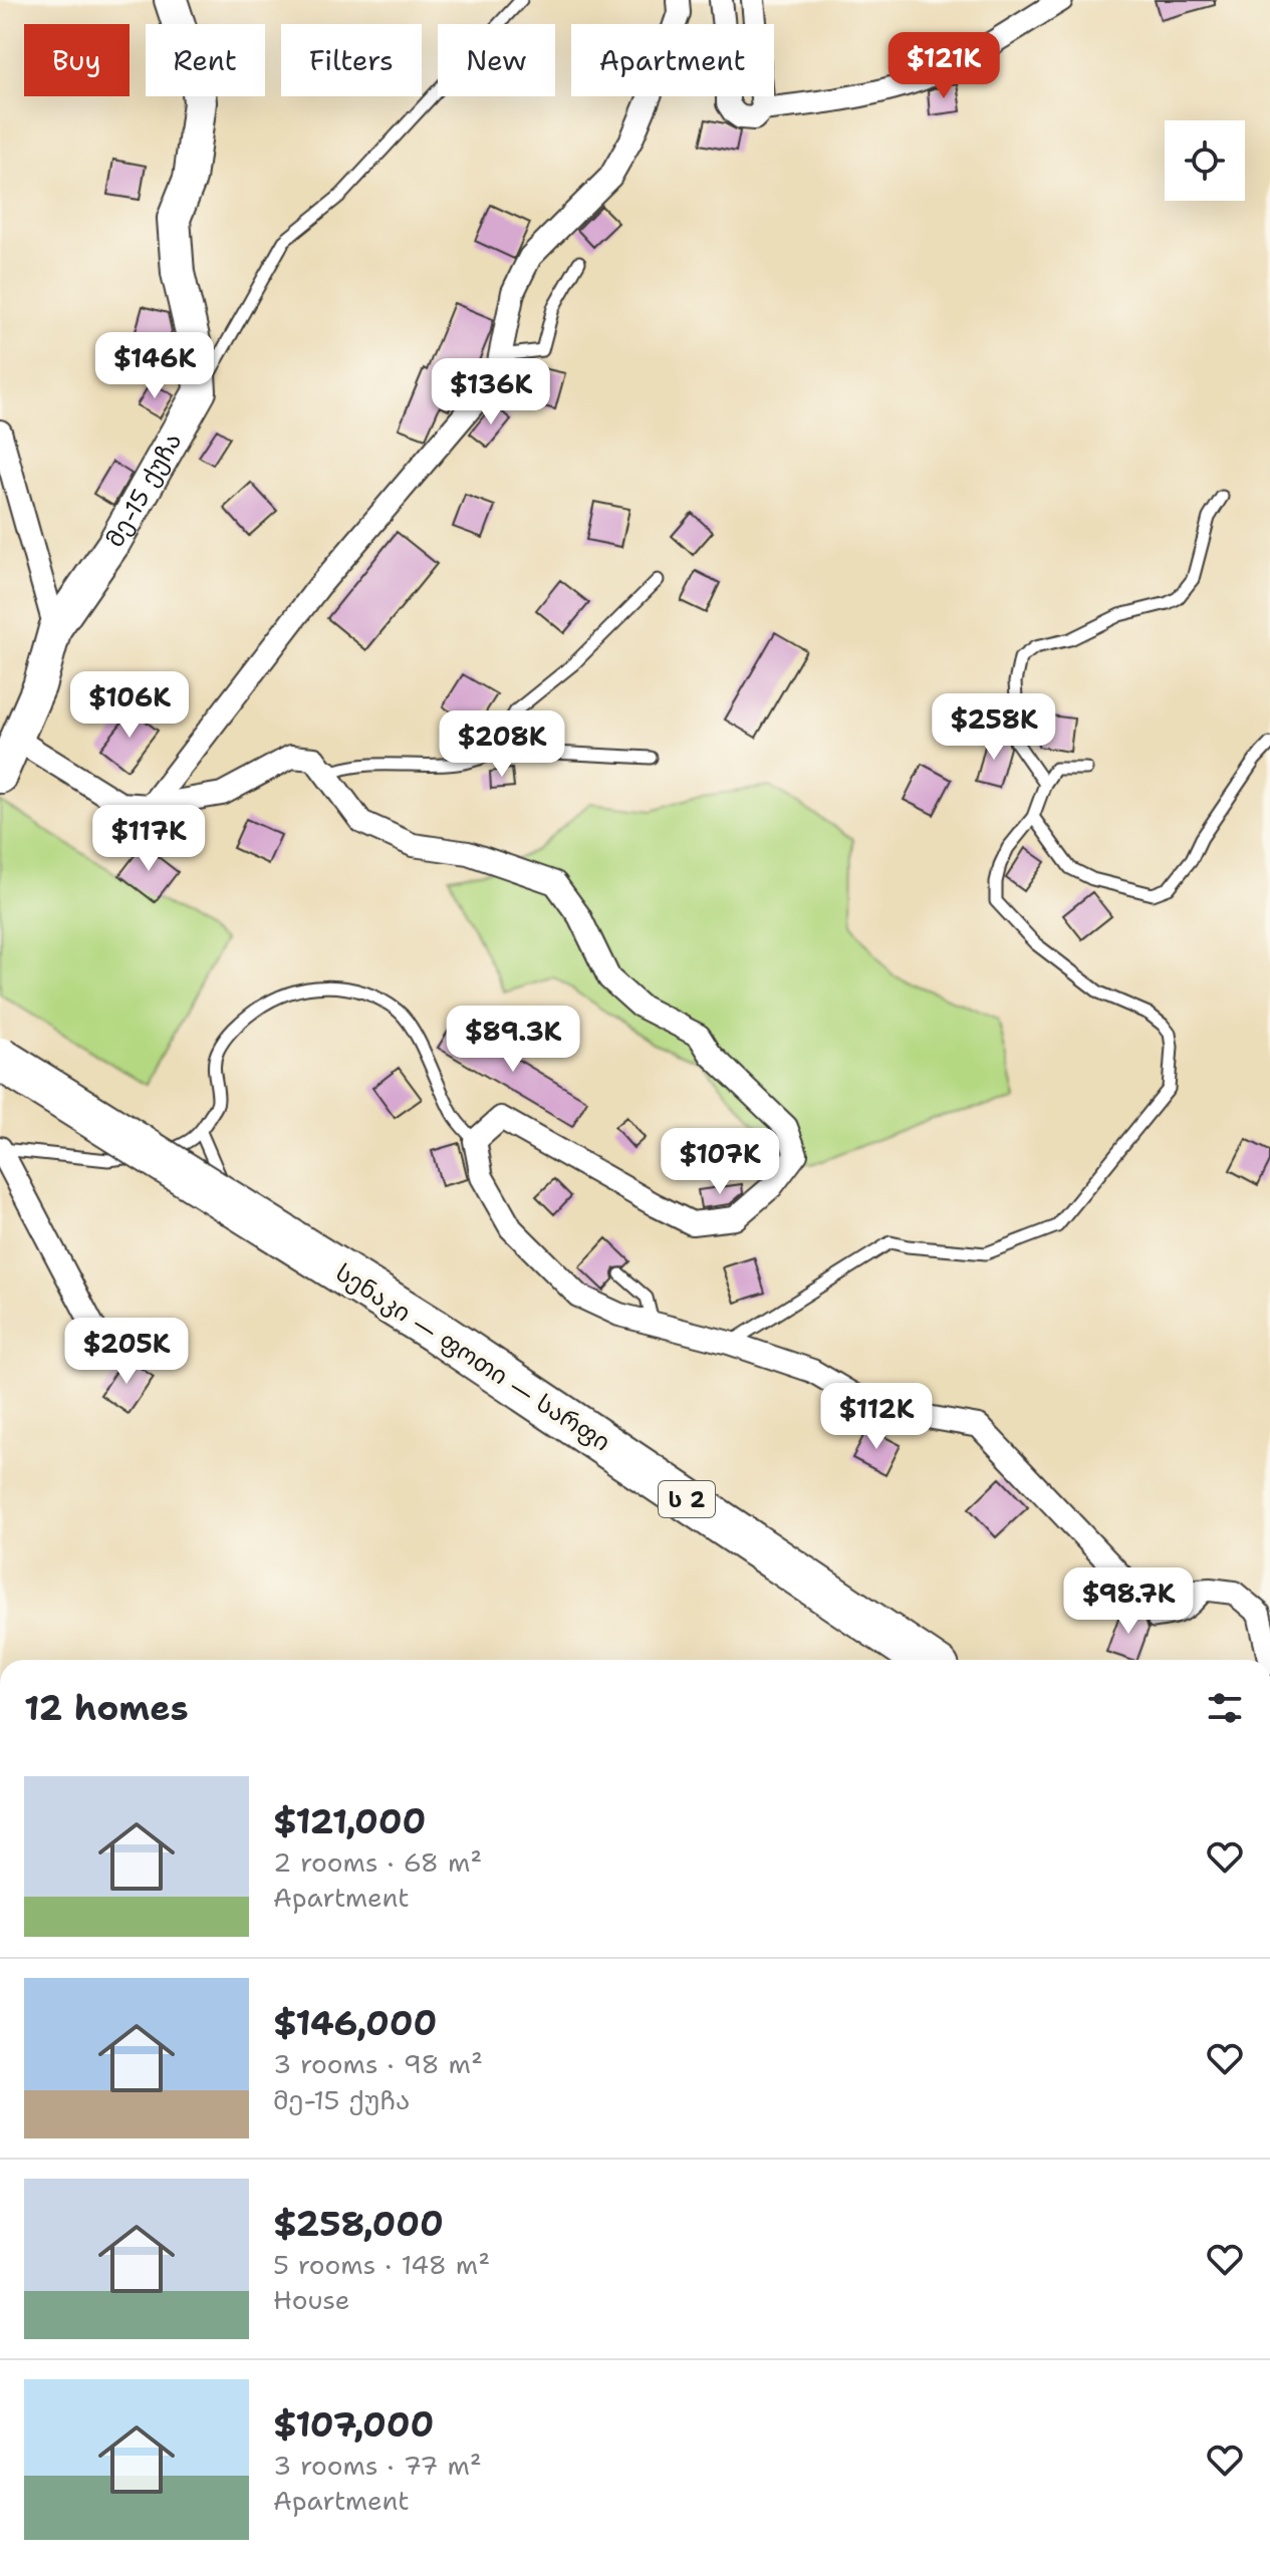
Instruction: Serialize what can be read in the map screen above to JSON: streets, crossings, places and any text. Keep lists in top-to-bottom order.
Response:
{
  "streets": {
    "highway": ["სენაკი — ფოთი — სარფი", "ს 2"],
    "street": ["მე-15 ქუჩა"]
  },
  "page": {
    "chip": [
      "Buy",
      "Rent",
      "Filters",
      "New",
      "Apartment"
    ],
    "price": [
      "$121K",
      "$146K",
      "$136K",
      "$106K",
      "$258K",
      "$208K",
      "$117K",
      "$89.3K",
      "$107K",
      "$205K",
      "$112K",
      "$98.7K"
    ],
    "heading": "12 homes",
    "list": [
      {
        "name": "$121,000",
        "note": "2 rooms · 68 m² · Apartment"
      },
      {
        "name": "$146,000",
        "note": "3 rooms · 98 m² · მე-15 ქუჩა"
      },
      {
        "name": "$258,000",
        "note": "5 rooms · 148 m² · House"
      },
      {
        "name": "$107,000",
        "note": "3 rooms · 77 m² · Apartment"
      }
    ]
  }
}
